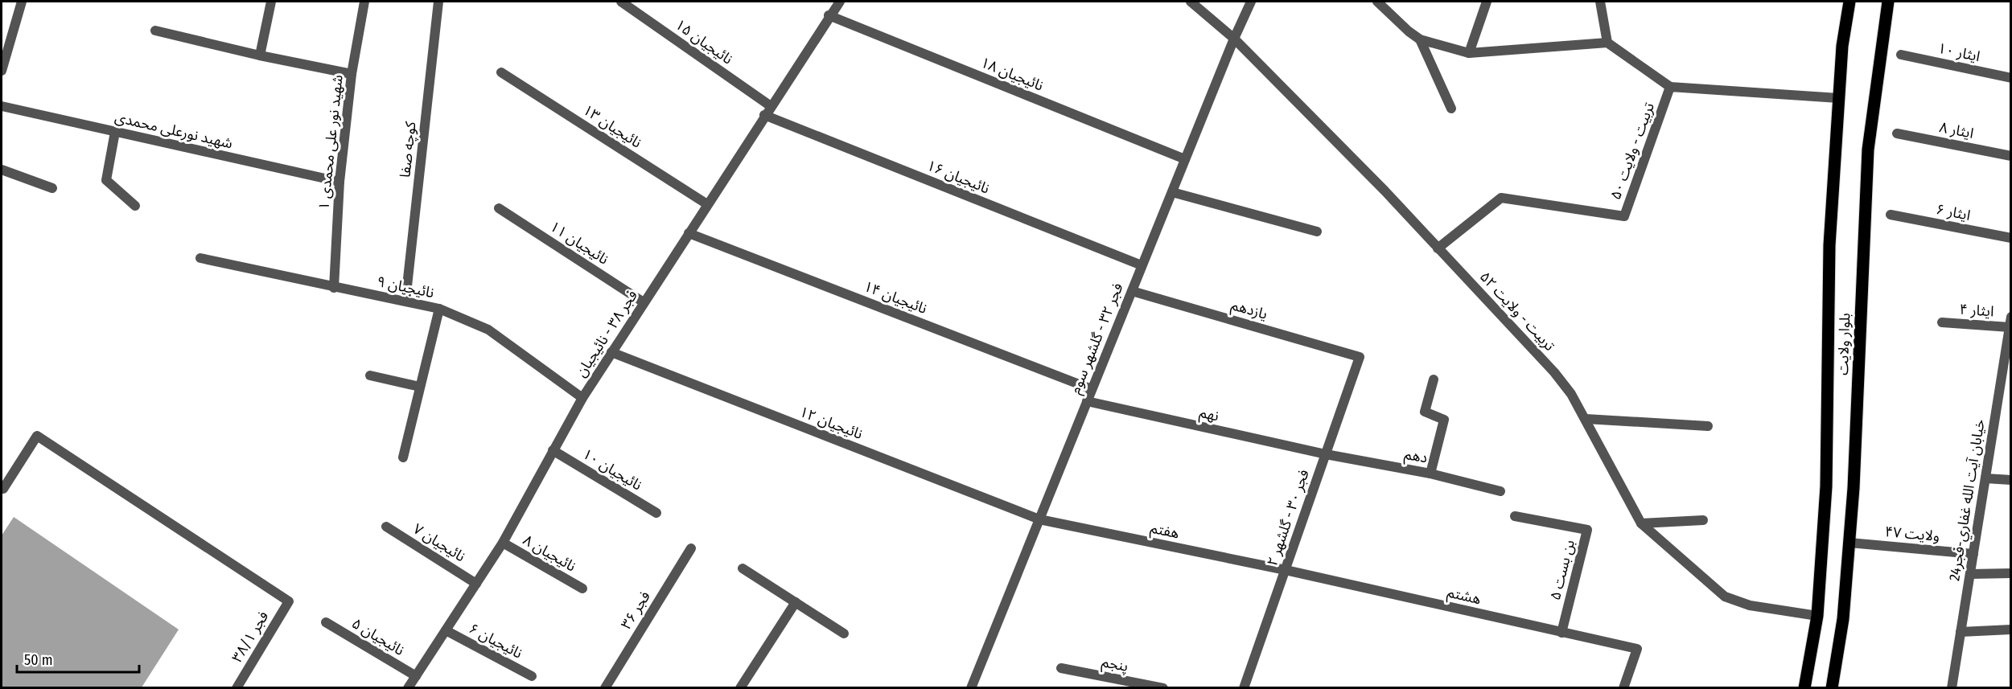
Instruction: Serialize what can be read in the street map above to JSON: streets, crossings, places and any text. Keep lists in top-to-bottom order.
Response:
{
  "streets": {
    "main road": ["بلوار ولایت"],
    "street": [
      "نائیجیان ۱۵",
      "ایثار ۱۰",
      "نائیجیان ۱۸",
      "نائیجیان ۱۳",
      "شهید نورعلی محمدی",
      "ایثار ۸",
      "شهید نور علی محمدی ۱",
      "کوچه صفا",
      "تربیت - ولایت ۵۰",
      "نائیجیان ۱۶",
      "ایثار ۶",
      "نائیجیان ۱۱",
      "نائیجیان ۹",
      "نائیجیان ۱۴",
      "یازدهم",
      "ایثار ۴",
      "تربیت - ولایت ۵۲",
      "فجر ۳۸ - نائیجیان",
      "فجر ۳۲ - گلشهر سوم",
      "نهم",
      "نائیجیان ۱۲",
      "دهم",
      "نائیجیان ۱۰",
      "خيابان آيت الله غفاري-فجر24",
      "فجر ۳۰ - گلشهر ۲",
      "هفتم",
      "ولایت ۴۷",
      "نائیجیان ۷",
      "نائیجیان ۸",
      "بن بست ۵",
      "هشتم",
      "فجر ۳۶",
      "فجر ۳۸/۱",
      "نائیجیان ۵",
      "نائیجیان ۶",
      "پنجم"
    ]
  },
  "crossings": [
    ["نائیجیان ۱۵", "فجر ۳۸ - نائیجیان"],
    ["نائیجیان ۱۸", "فجر ۳۸ - نائیجیان"],
    ["نائیجیان ۱۸", "فجر ۳۲ - گلشهر سوم"],
    ["نائیجیان ۱۳", "فجر ۳۸ - نائیجیان"],
    ["شهید نورعلی محمدی", "شهید نور علی محمدی ۱"],
    ["شهید نور علی محمدی ۱", "نائیجیان ۹"],
    ["کوچه صفا", "نائیجیان ۹"],
    ["تربیت - ولایت ۵۰", "تربیت - ولایت ۵۲"],
    ["نائیجیان ۱۶", "فجر ۳۸ - نائیجیان"],
    ["نائیجیان ۱۶", "فجر ۳۲ - گلشهر سوم"],
    ["نائیجیان ۱۱", "فجر ۳۸ - نائیجیان"],
    ["نائیجیان ۹", "فجر ۳۸ - نائیجیان"],
    ["نائیجیان ۱۴", "فجر ۳۸ - نائیجیان"],
    ["نائیجیان ۱۴", "فجر ۳۲ - گلشهر سوم"],
    ["یازدهم", "فجر ۳۲ - گلشهر سوم"],
    ["یازدهم", "فجر ۳۰ - گلشهر ۲"],
    ["ایثار ۴", "خيابان آيت الله غفاري-فجر24"],
    ["تربیت - ولایت ۵۲", "فجر ۳۲ - گلشهر سوم"],
    ["تربیت - ولایت ۵۲", "بلوار ولایت"],
    ["فجر ۳۸ - نائیجیان", "نائیجیان ۱۲"],
    ["فجر ۳۸ - نائیجیان", "نائیجیان ۱۰"],
    ["فجر ۳۸ - نائیجیان", "نائیجیان ۷"],
    ["فجر ۳۸ - نائیجیان", "نائیجیان ۸"],
    ["فجر ۳۸ - نائیجیان", "نائیجیان ۵"],
    ["فجر ۳۸ - نائیجیان", "نائیجیان ۶"],
    ["فجر ۳۲ - گلشهر سوم", "نهم"],
    ["فجر ۳۲ - گلشهر سوم", "نائیجیان ۱۲"],
    ["فجر ۳۲ - گلشهر سوم", "هفتم"],
    ["بلوار ولایت", "ولایت ۴۷"],
    ["نهم", "دهم"],
    ["نهم", "فجر ۳۰ - گلشهر ۲"],
    ["نائیجیان ۱۲", "هفتم"],
    ["دهم", "فجر ۳۰ - گلشهر ۲"],
    ["خيابان آيت الله غفاري-فجر24", "ولایت ۴۷"],
    ["فجر ۳۰ - گلشهر ۲", "هفتم"],
    ["فجر ۳۰ - گلشهر ۲", "هشتم"],
    ["هفتم", "هشتم"],
    ["بن بست ۵", "هشتم"]
  ],
  "scale_bar": "50 m"
}
